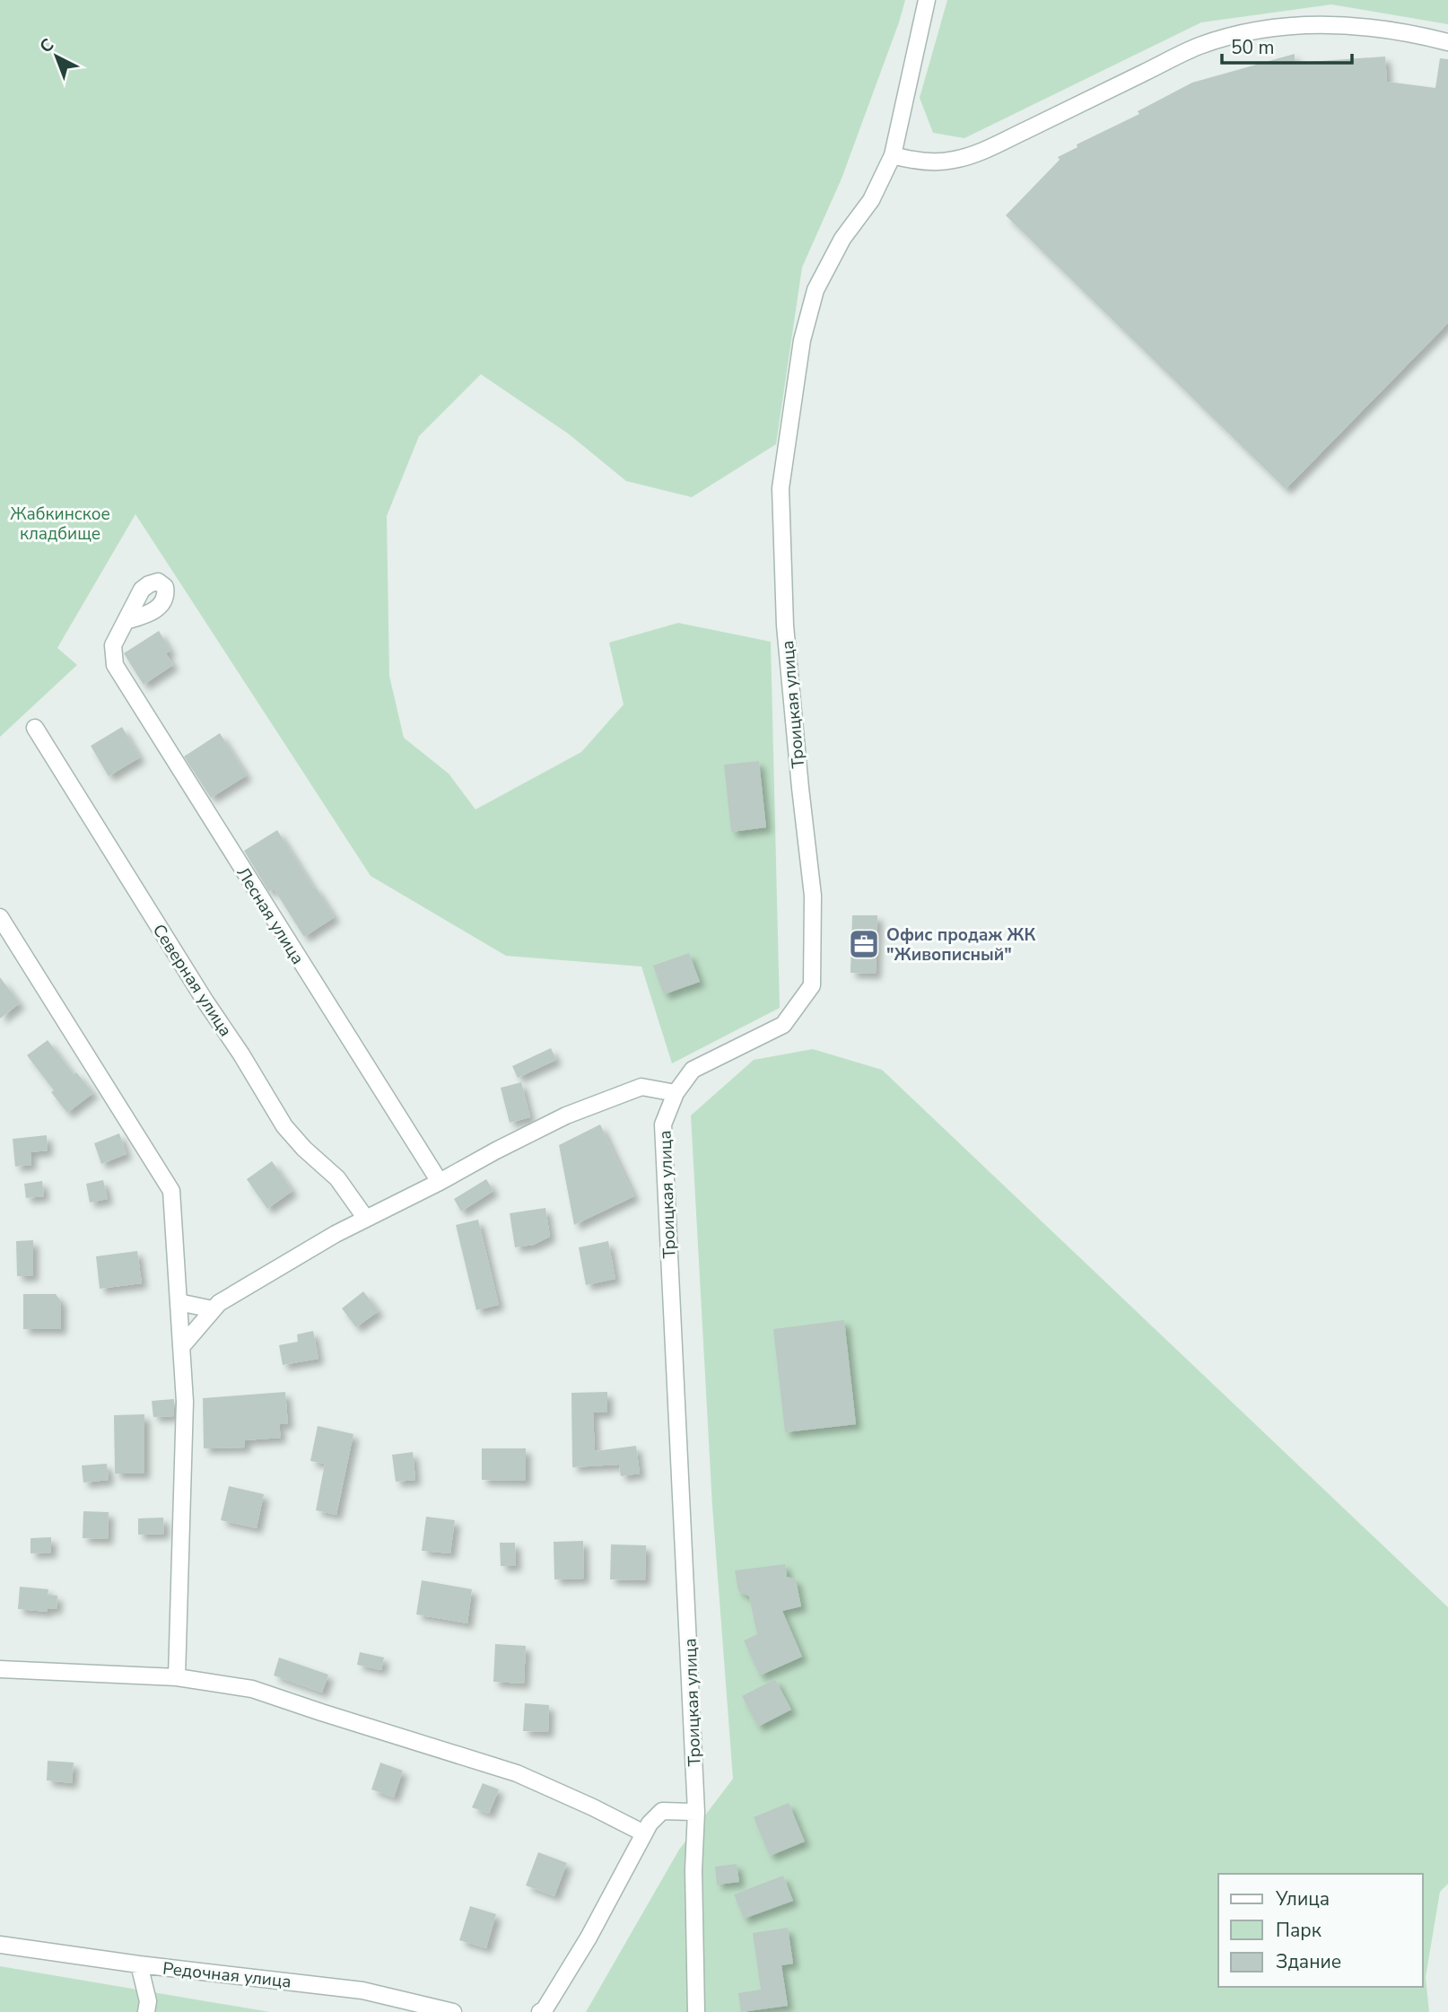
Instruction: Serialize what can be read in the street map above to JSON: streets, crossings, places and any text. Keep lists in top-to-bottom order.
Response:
{
  "streets": {
    "street": [
      "Троицкая улица",
      "Лесная улица",
      "Северная улица",
      "Редочная улица"
    ]
  },
  "parks": ["Жабкинское кладбище"],
  "places": {
    "office": ["Офис продаж ЖК \"Живописный\""]
  },
  "legend": ["Улица", "Парк", "Здание"],
  "scale_bar": "50 m",
  "north": "top left"
}
